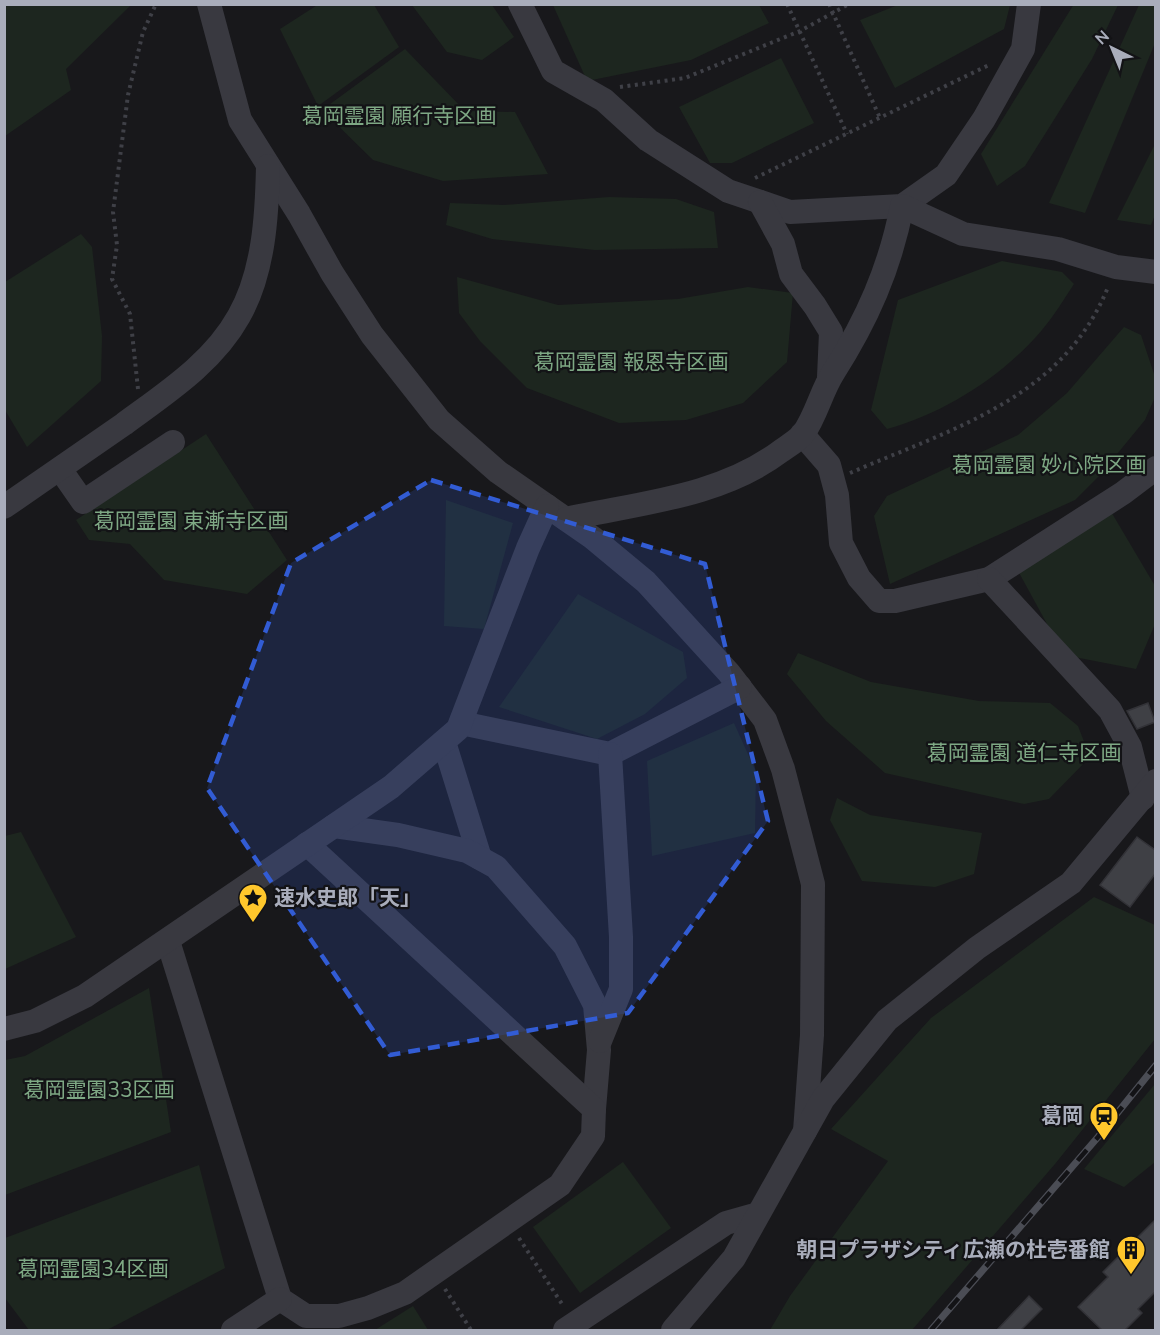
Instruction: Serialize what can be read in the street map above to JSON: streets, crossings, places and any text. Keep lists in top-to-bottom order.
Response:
{
  "parks": [
    "葛岡霊園 願行寺区画",
    "葛岡霊園 報恩寺区画",
    "葛岡霊園 妙心院区画",
    "葛岡霊園 東漸寺区画",
    "葛岡霊園 道仁寺区画",
    "葛岡霊園33区画",
    "葛岡霊園34区画"
  ],
  "places": {
    "place": ["速水史郎「天」"],
    "station": ["葛岡"],
    "building": ["朝日プラザシティ広瀬の杜壱番館"]
  },
  "north": "top left"
}
